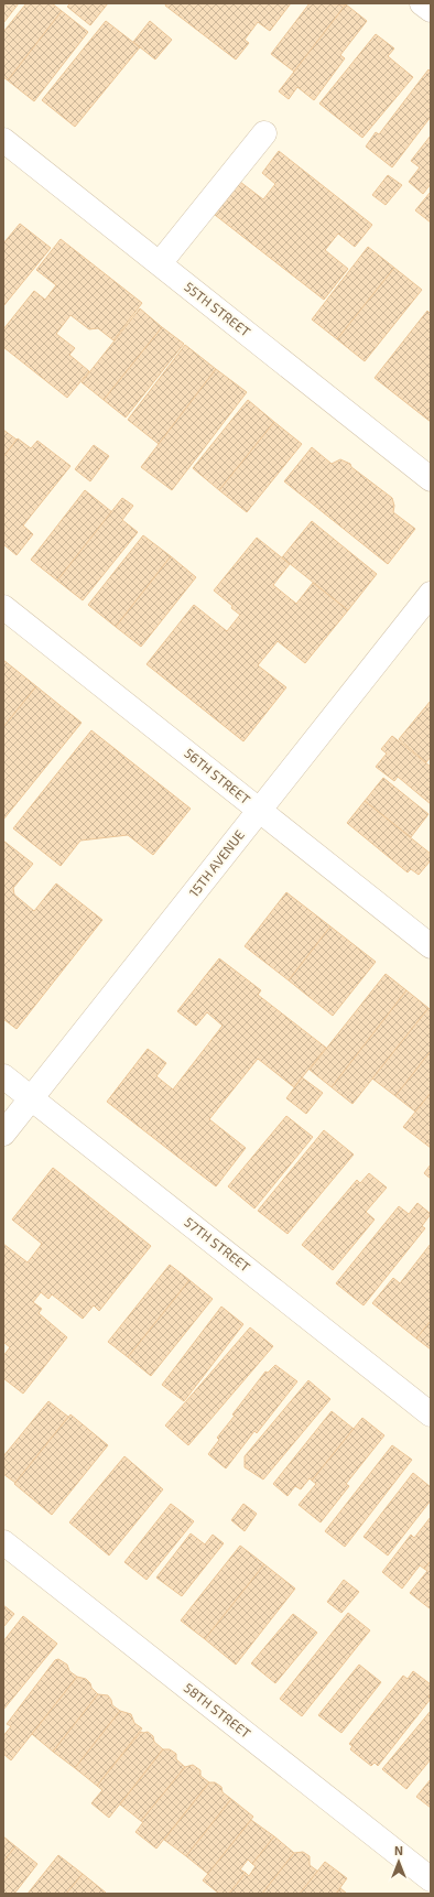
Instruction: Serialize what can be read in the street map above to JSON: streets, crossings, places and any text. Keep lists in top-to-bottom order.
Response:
{
  "streets": {
    "street": [
      "55TH STREET",
      "56TH STREET",
      "15TH AVENUE",
      "57TH STREET",
      "58TH STREET"
    ]
  },
  "crossings": [
    ["56TH STREET", "15TH AVENUE"],
    ["15TH AVENUE", "57TH STREET"]
  ],
  "north": "top"
}
